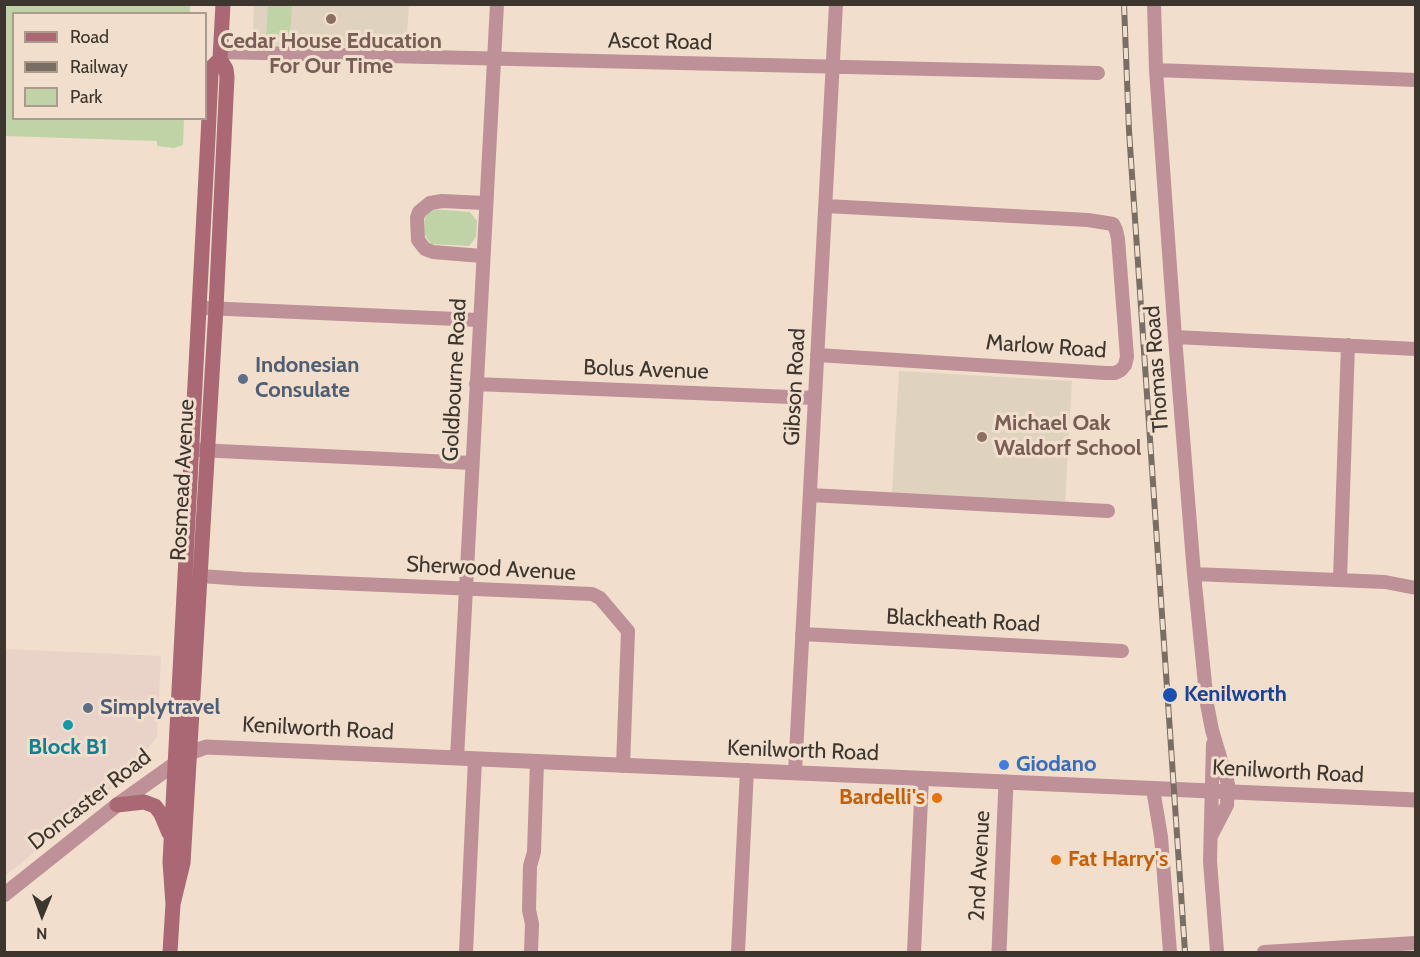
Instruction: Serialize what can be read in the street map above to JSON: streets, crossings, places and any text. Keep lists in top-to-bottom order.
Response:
{
  "streets": {
    "main road": ["Rosmead Avenue"],
    "street": [
      "Ascot Road",
      "Marlow Road",
      "Thomas Road",
      "Bolus Avenue",
      "Goldbourne Road",
      "Gibson Road",
      "Sherwood Avenue",
      "Blackheath Road",
      "Kenilworth Road",
      "Doncaster Road",
      "2nd Avenue"
    ]
  },
  "crossings": [
    ["Ascot Road", "Goldbourne Road"],
    ["Ascot Road", "Gibson Road"],
    ["Ascot Road", "Rosmead Avenue"],
    ["Marlow Road", "Gibson Road"],
    ["Thomas Road", "Kenilworth Road"],
    ["Bolus Avenue", "Goldbourne Road"],
    ["Bolus Avenue", "Gibson Road"],
    ["Goldbourne Road", "Sherwood Avenue"],
    ["Goldbourne Road", "Kenilworth Road"],
    ["Gibson Road", "Blackheath Road"],
    ["Gibson Road", "Kenilworth Road"],
    ["Rosmead Avenue", "Sherwood Avenue"],
    ["Rosmead Avenue", "Kenilworth Road"],
    ["Rosmead Avenue", "Doncaster Road"],
    ["Sherwood Avenue", "Kenilworth Road"],
    ["Kenilworth Road", "Doncaster Road"],
    ["Kenilworth Road", "2nd Avenue"]
  ],
  "places": [
    "Cedar House Education For Our Time",
    "Indonesian Consulate",
    "Michael Oak Waldorf School",
    "Kenilworth",
    "Simplytravel",
    "Block B1",
    "Giodano",
    "Bardelli's",
    "Fat Harry's"
  ],
  "legend": ["Road", "Railway", "Park"],
  "north": "bottom"
}
